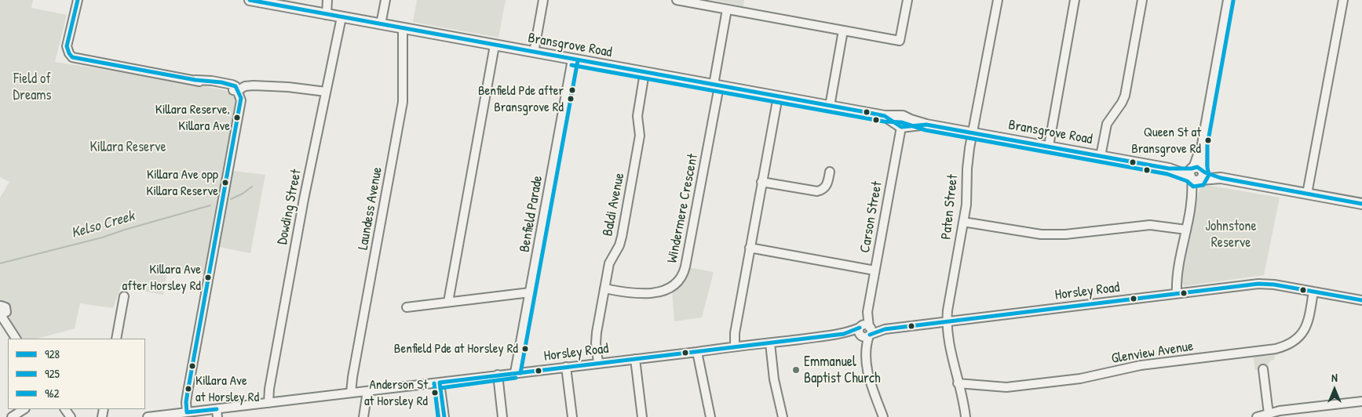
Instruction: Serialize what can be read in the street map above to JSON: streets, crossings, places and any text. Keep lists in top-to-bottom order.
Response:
{
  "streets": {
    "main road": ["Bransgrove Road"],
    "street": [
      "Baldi Avenue",
      "Dowding Street",
      "Paten Street",
      "Laundess Avenue",
      "Windermere Crescent",
      "Benfield Parade",
      "Carson Street",
      "Horsley Road",
      "Glenview Avenue"
    ]
  },
  "crossings": [
    ["Bransgrove Road", "Baldi Avenue"],
    ["Bransgrove Road", "Dowding Street"],
    ["Bransgrove Road", "Paten Street"],
    ["Bransgrove Road", "Laundess Avenue"],
    ["Bransgrove Road", "Windermere Crescent"],
    ["Bransgrove Road", "Benfield Parade"],
    ["Bransgrove Road", "Carson Street"],
    ["Baldi Avenue", "Windermere Crescent"],
    ["Baldi Avenue", "Horsley Road"],
    ["Dowding Street", "Horsley Road"],
    ["Paten Street", "Horsley Road"],
    ["Paten Street", "Glenview Avenue"],
    ["Laundess Avenue", "Horsley Road"],
    ["Benfield Parade", "Horsley Road"],
    ["Carson Street", "Horsley Road"],
    ["Horsley Road", "Glenview Avenue"]
  ],
  "water": ["Kelso Creek"],
  "parks": ["Field of Dreams", "Killara Reserve", "Johnstone Reserve"],
  "places": [
    "Benfield Pde after Bransgrove Rd",
    "Killara Reserve, Killara Ave",
    "Queen St at Bransgrove Rd",
    "Killara Ave opp Killara Reserve",
    "Killara Ave after Horsley Rd",
    "Benfield Pde at Horsley Rd",
    "Emmanuel Baptist Church",
    "Killara Ave at Horsley Rd",
    "Anderson St at Horsley Rd"
  ],
  "lines": ["transit line 928", "transit line 962", "transit line 925"],
  "legend": ["928", "925", "962"],
  "north": "top"
}
